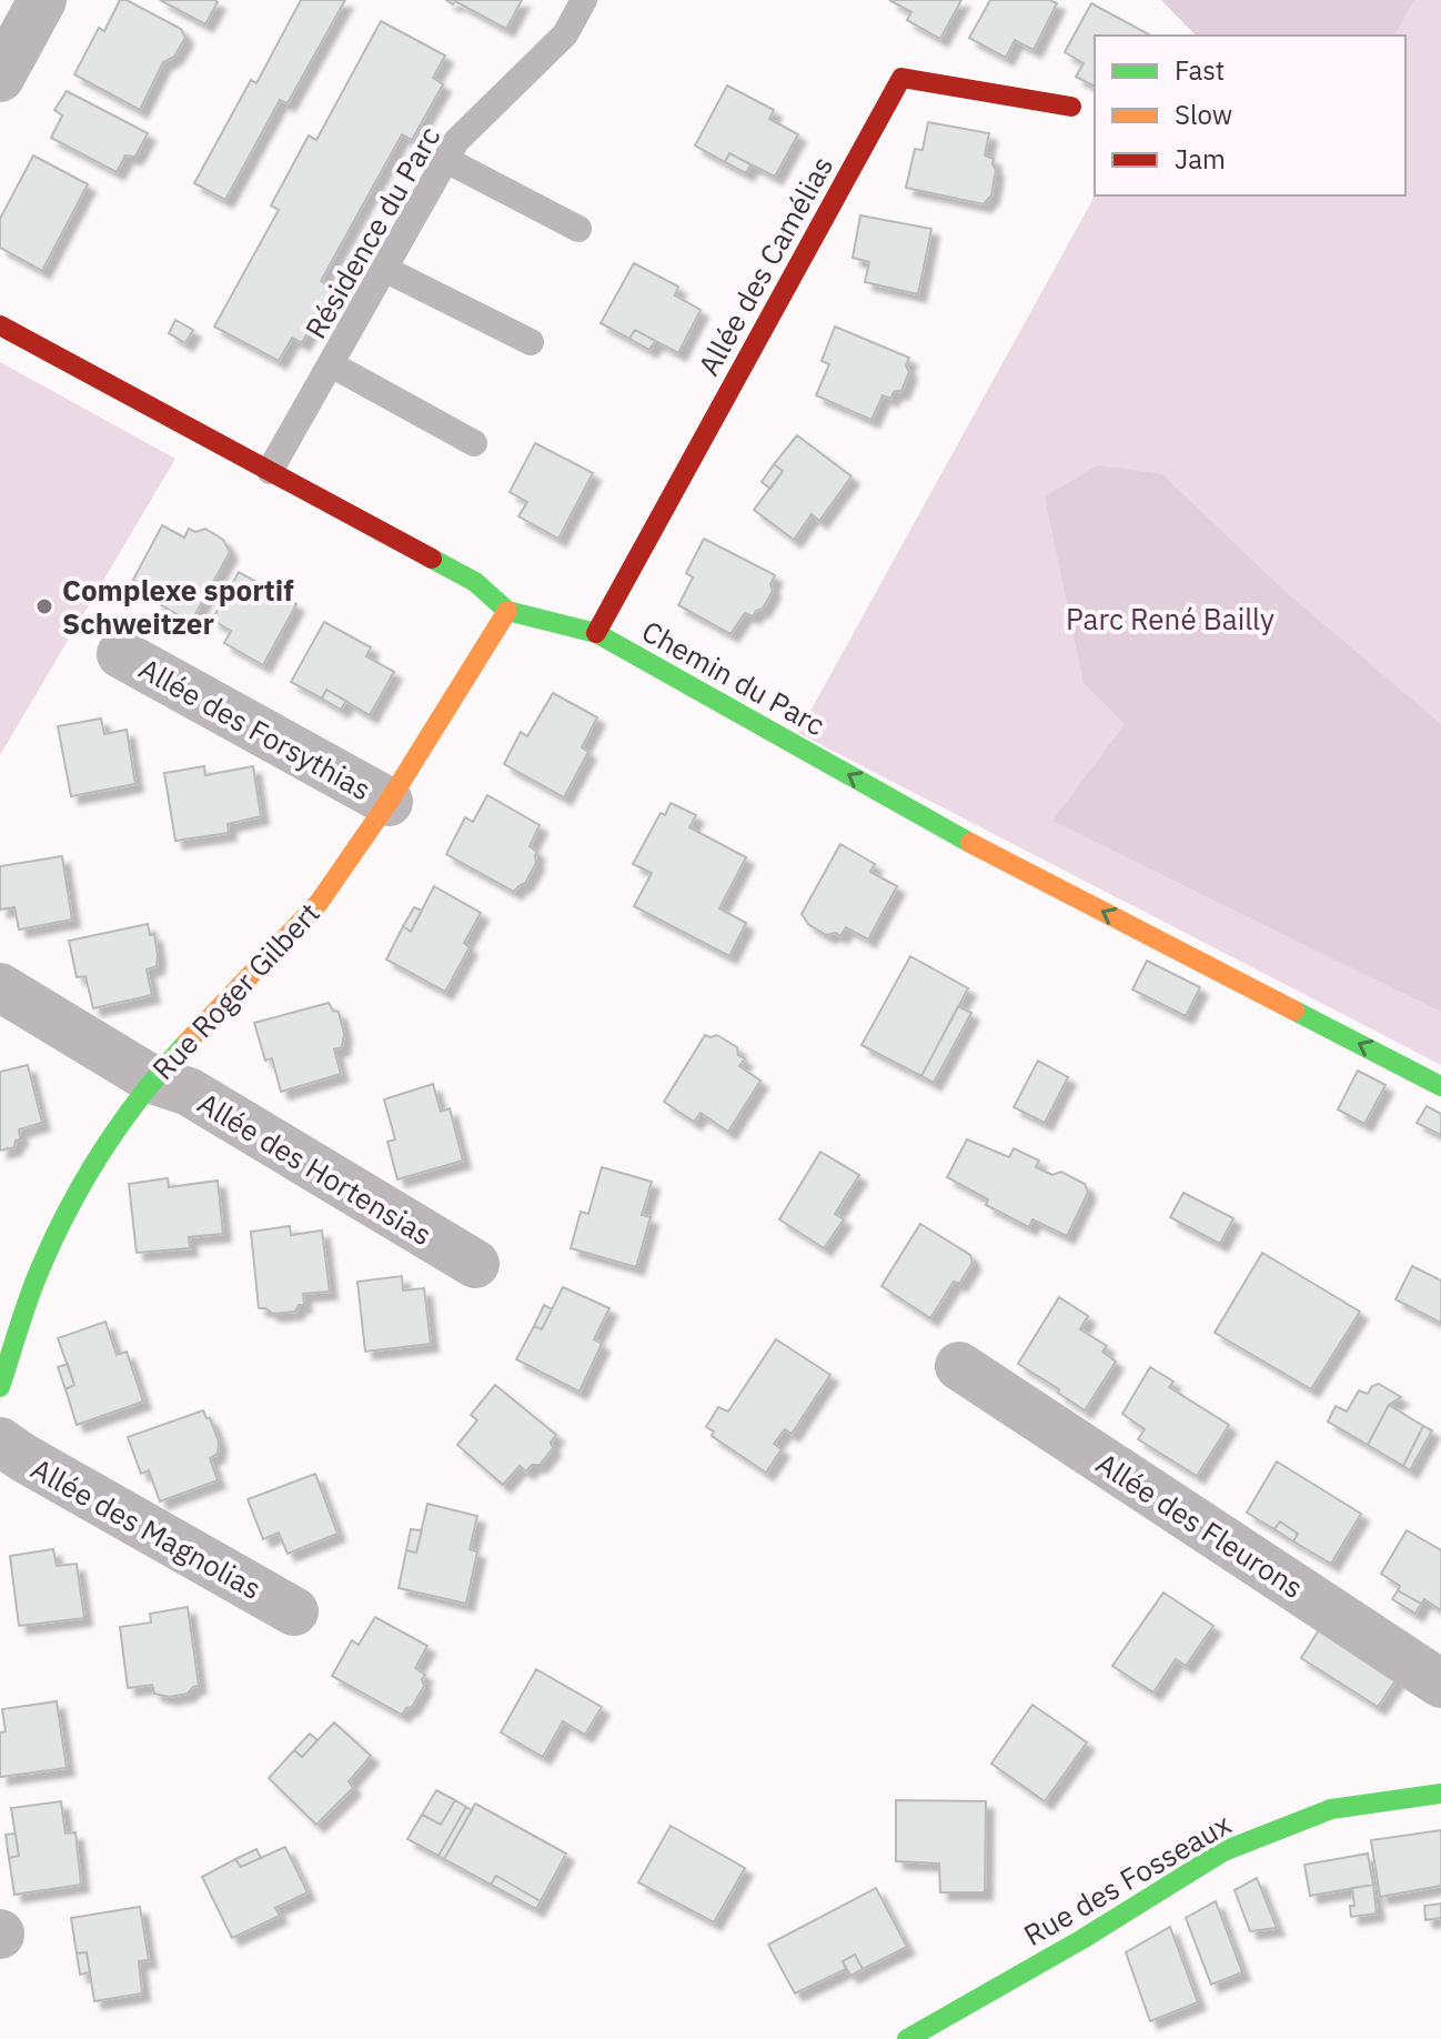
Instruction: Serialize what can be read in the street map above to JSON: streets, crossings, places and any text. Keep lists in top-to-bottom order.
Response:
{
  "streets": {
    "street": [
      "Allée des Camélias",
      "Chemin du Parc",
      "Allée des Forsythias",
      "Rue Roger Gilbert",
      "Allée des Hortensias",
      "Allée des Fleurons",
      "Allée des Magnolias",
      "Rue des Fosseaux"
    ],
    "lane": ["Résidence du Parc"]
  },
  "crossings": [
    ["Résidence du Parc", "Chemin du Parc"],
    ["Allée des Camélias", "Chemin du Parc"],
    ["Chemin du Parc", "Rue Roger Gilbert"],
    ["Allée des Forsythias", "Rue Roger Gilbert"],
    ["Rue Roger Gilbert", "Allée des Hortensias"]
  ],
  "one_way": ["Chemin du Parc"],
  "parks": ["Parc René Bailly"],
  "places": ["Complexe sportif Schweitzer"],
  "legend": ["Fast", "Slow", "Jam"]
}
